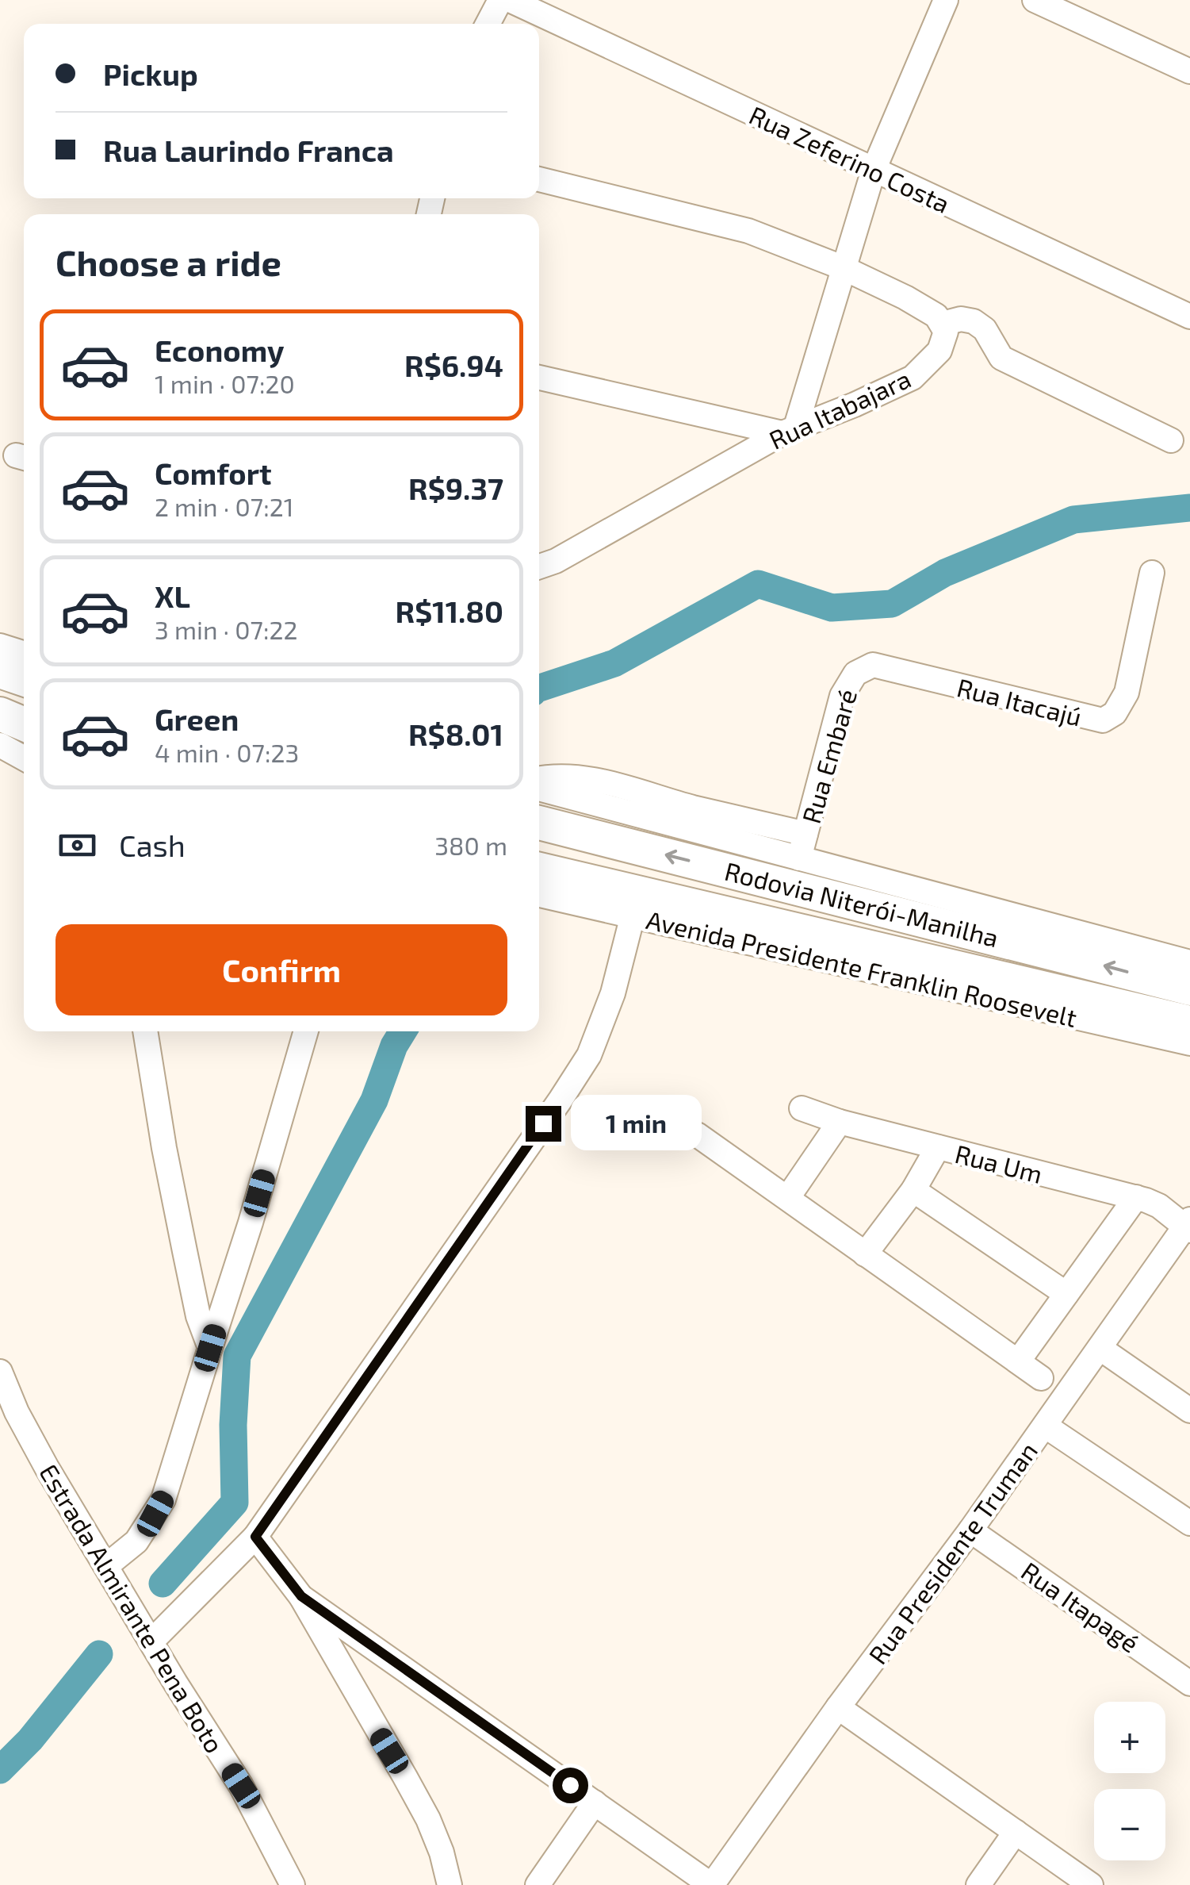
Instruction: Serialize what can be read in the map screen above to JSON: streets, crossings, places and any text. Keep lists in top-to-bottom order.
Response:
{
  "streets": {
    "highway": ["Rodovia Niterói-Manilha"],
    "street": [
      "Rua Zeferino Costa",
      "Rua Itabajara",
      "Rua Itacajú",
      "Rua Embaré",
      "Avenida Presidente Franklin Roosevelt",
      "Rua Um",
      "Rua Presidente Truman",
      "Rua Itapagé",
      "Estrada Almirante Pena Boto"
    ]
  },
  "crossings": [
    ["Rua Itacajú", "Rua Embaré"],
    ["Rua Um", "Rua Presidente Truman"],
    ["Rua Presidente Truman", "Rua Itapagé"]
  ],
  "page": {
    "banner": ["Pickup", "Rua Laurindo Franca"],
    "heading": "Choose a ride",
    "list": [
      {
        "name": "Economy",
        "note": "1 min · 07:20",
        "value": "R$6.94"
      },
      {
        "name": "Comfort",
        "note": "2 min · 07:21",
        "value": "R$9.37"
      },
      {
        "name": "XL",
        "note": "3 min · 07:22",
        "value": "R$11.80"
      },
      {
        "name": "Green",
        "note": "4 min · 07:23",
        "value": "R$8.01"
      }
    ],
    "pay": ["Cash", "380 m"],
    "buttons": "Confirm",
    "bubble": "1 min",
    "map_buttons": ["+", "−"]
  }
}
